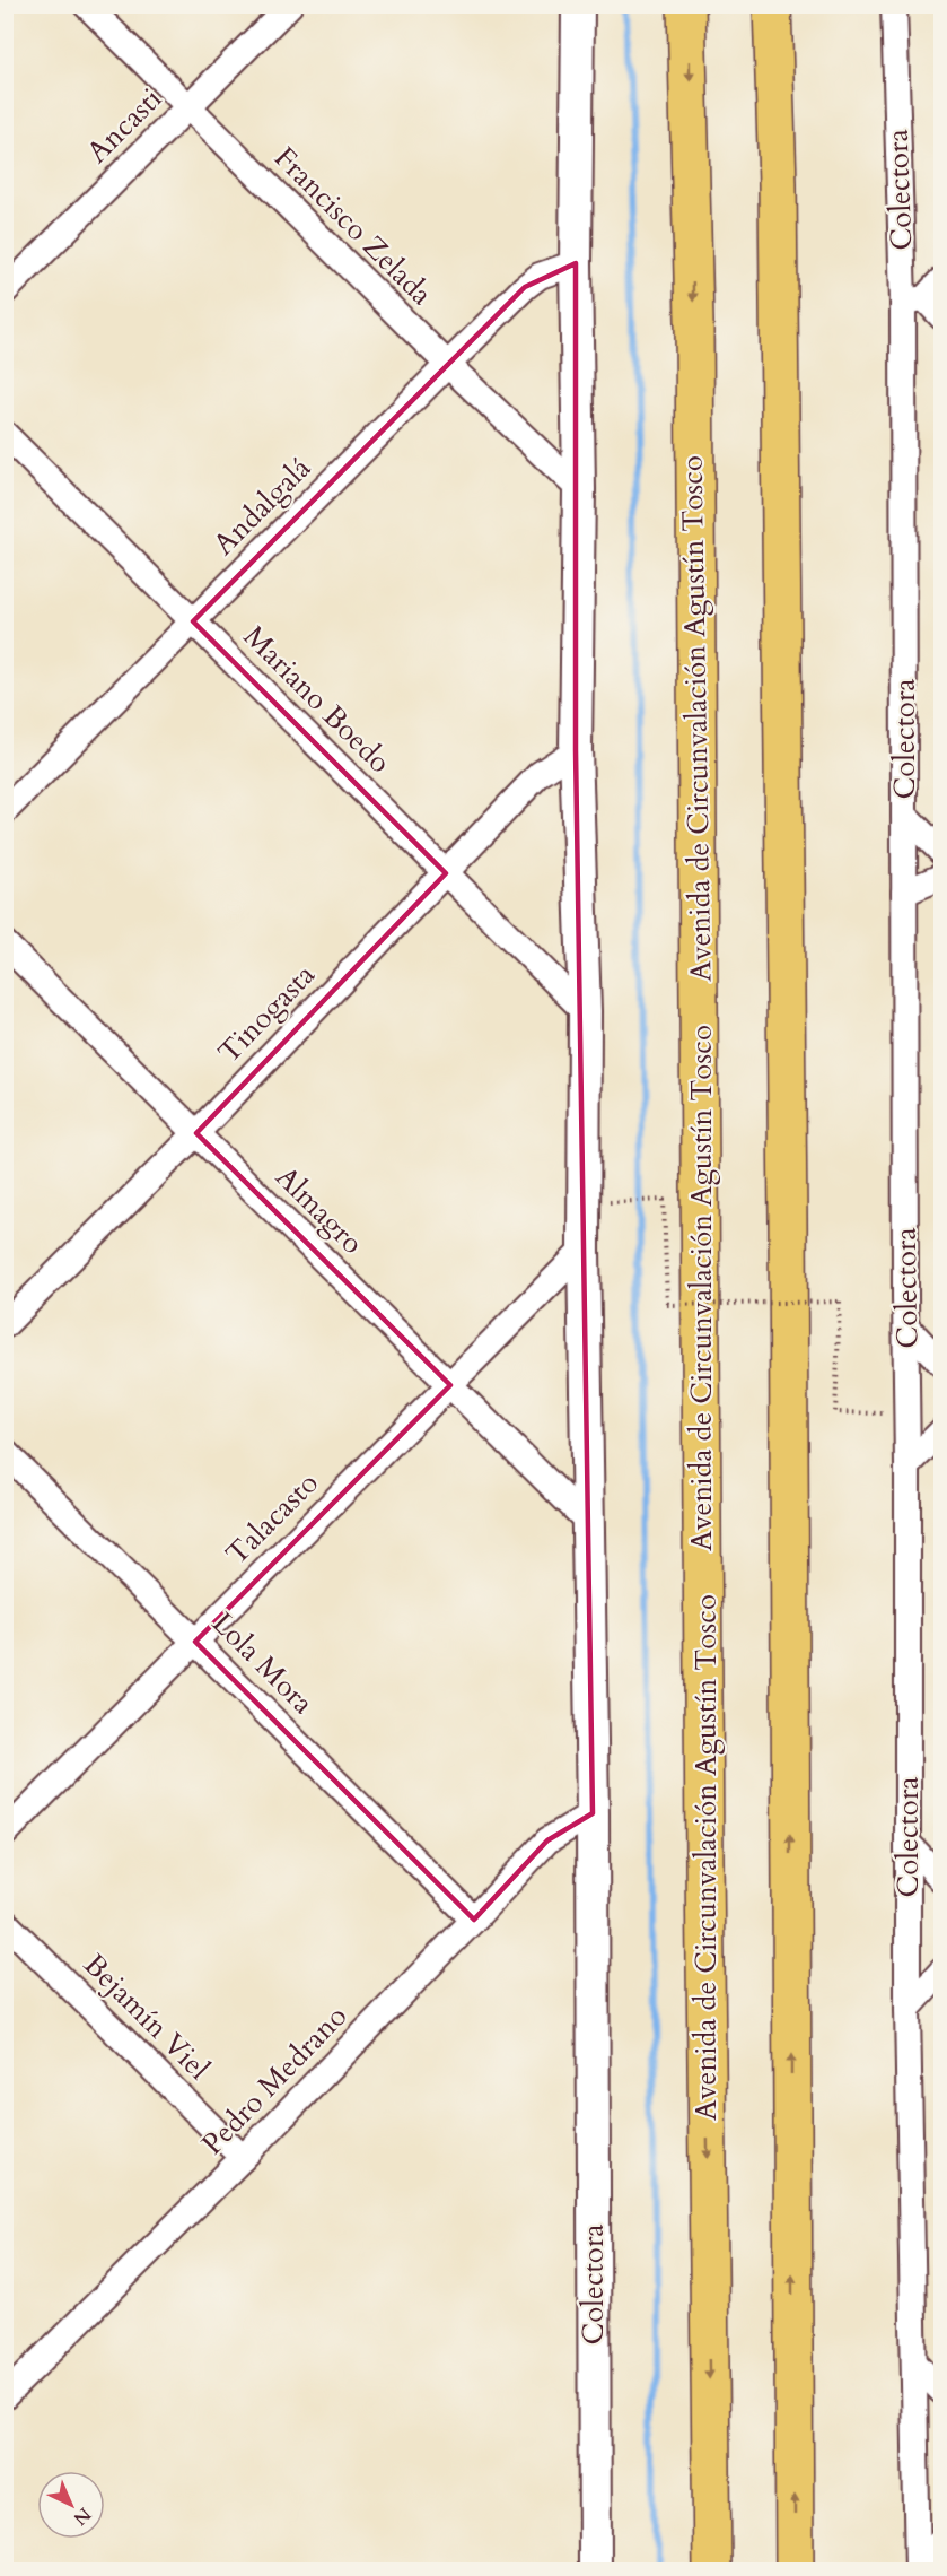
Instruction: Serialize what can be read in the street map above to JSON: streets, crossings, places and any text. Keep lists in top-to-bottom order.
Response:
{
  "streets": {
    "highway": ["Avenida de Circunvalación Agustín Tosco"],
    "street": [
      "Ancasti",
      "Colectora",
      "Francisco Zelada",
      "Andalgalá",
      "Mariano Boedo",
      "Tinogasta",
      "Almagro",
      "Talacasto",
      "Lola Mora",
      "Bejamín Viel",
      "Pedro Medrano"
    ]
  },
  "crossings": [
    ["Ancasti", "Francisco Zelada"],
    ["Colectora", "Francisco Zelada"],
    ["Colectora", "Andalgalá"],
    ["Colectora", "Mariano Boedo"],
    ["Colectora", "Tinogasta"],
    ["Colectora", "Almagro"],
    ["Colectora", "Talacasto"],
    ["Colectora", "Pedro Medrano"],
    ["Francisco Zelada", "Andalgalá"],
    ["Andalgalá", "Mariano Boedo"],
    ["Mariano Boedo", "Tinogasta"],
    ["Tinogasta", "Almagro"],
    ["Almagro", "Talacasto"],
    ["Talacasto", "Lola Mora"],
    ["Lola Mora", "Pedro Medrano"],
    ["Bejamín Viel", "Pedro Medrano"]
  ],
  "north": "bottom right"
}
